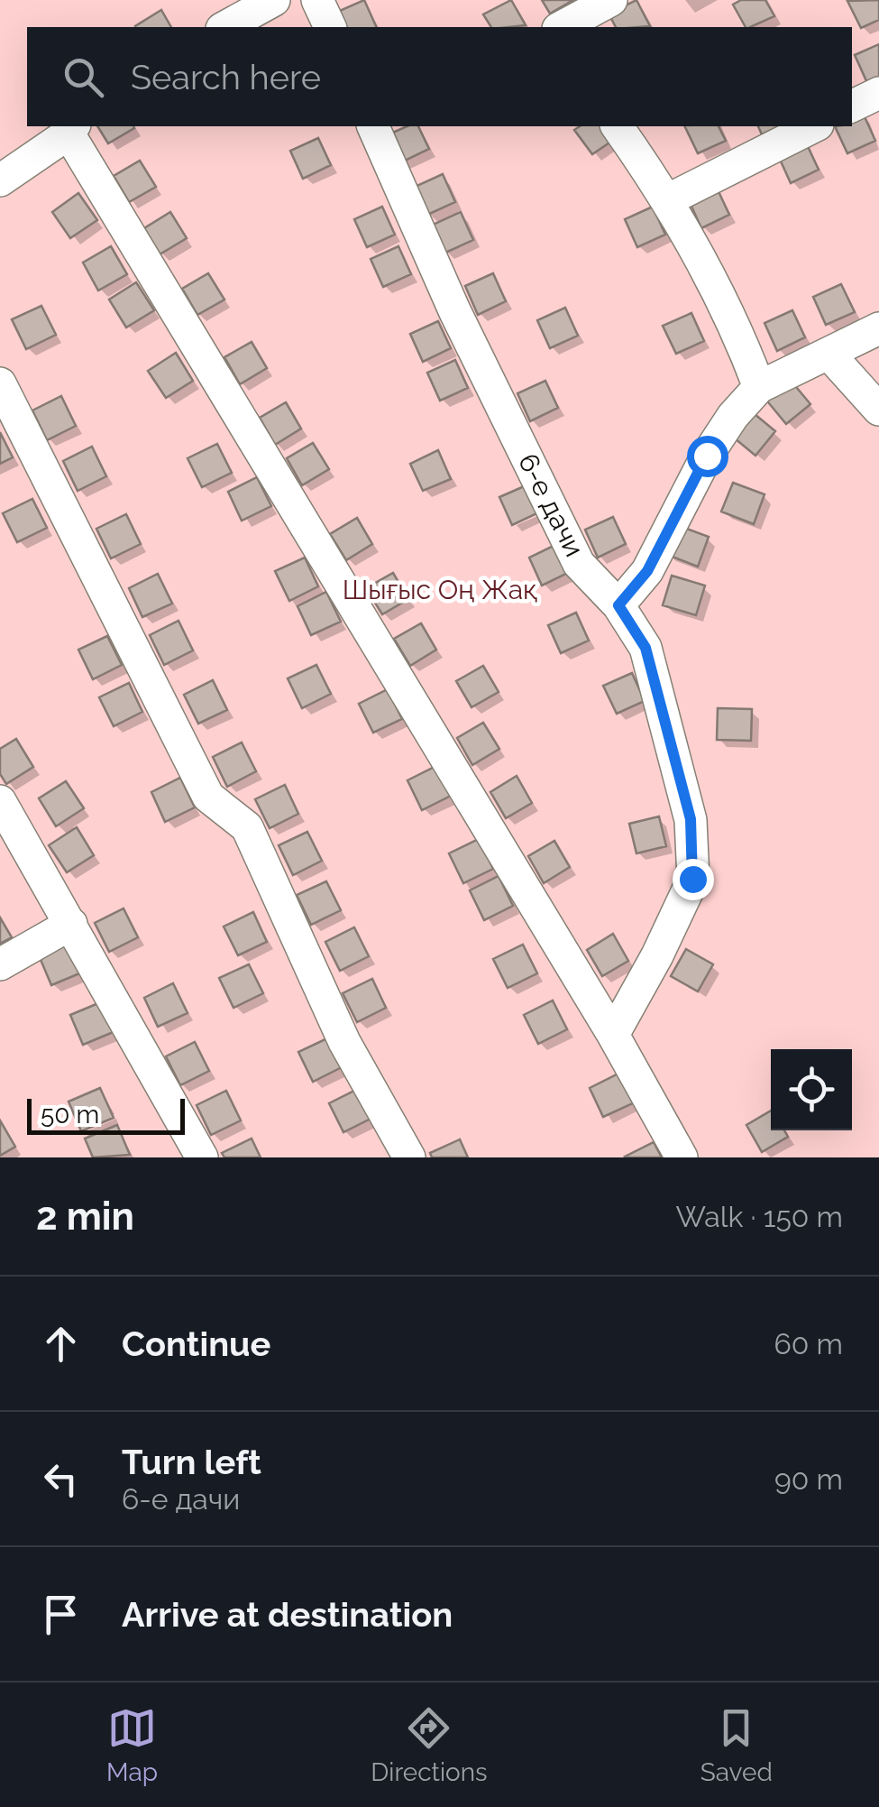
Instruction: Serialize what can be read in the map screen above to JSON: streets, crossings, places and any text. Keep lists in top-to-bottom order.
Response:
{
  "streets": {
    "lane": ["6-е дачи"]
  },
  "parks": ["Шығыс Оң Жақ"],
  "scale_bar": "50 m",
  "page": {
    "search": "Search here",
    "scale": "50 m",
    "heading": ["2 min", "Walk · 150 m"],
    "list": [
      ["Continue", "60 m"],
      ["Turn left", "6-е дачи", "90 m"],
      "Arrive at destination"
    ],
    "nav": ["Map", "Directions", "Saved"]
  }
}
